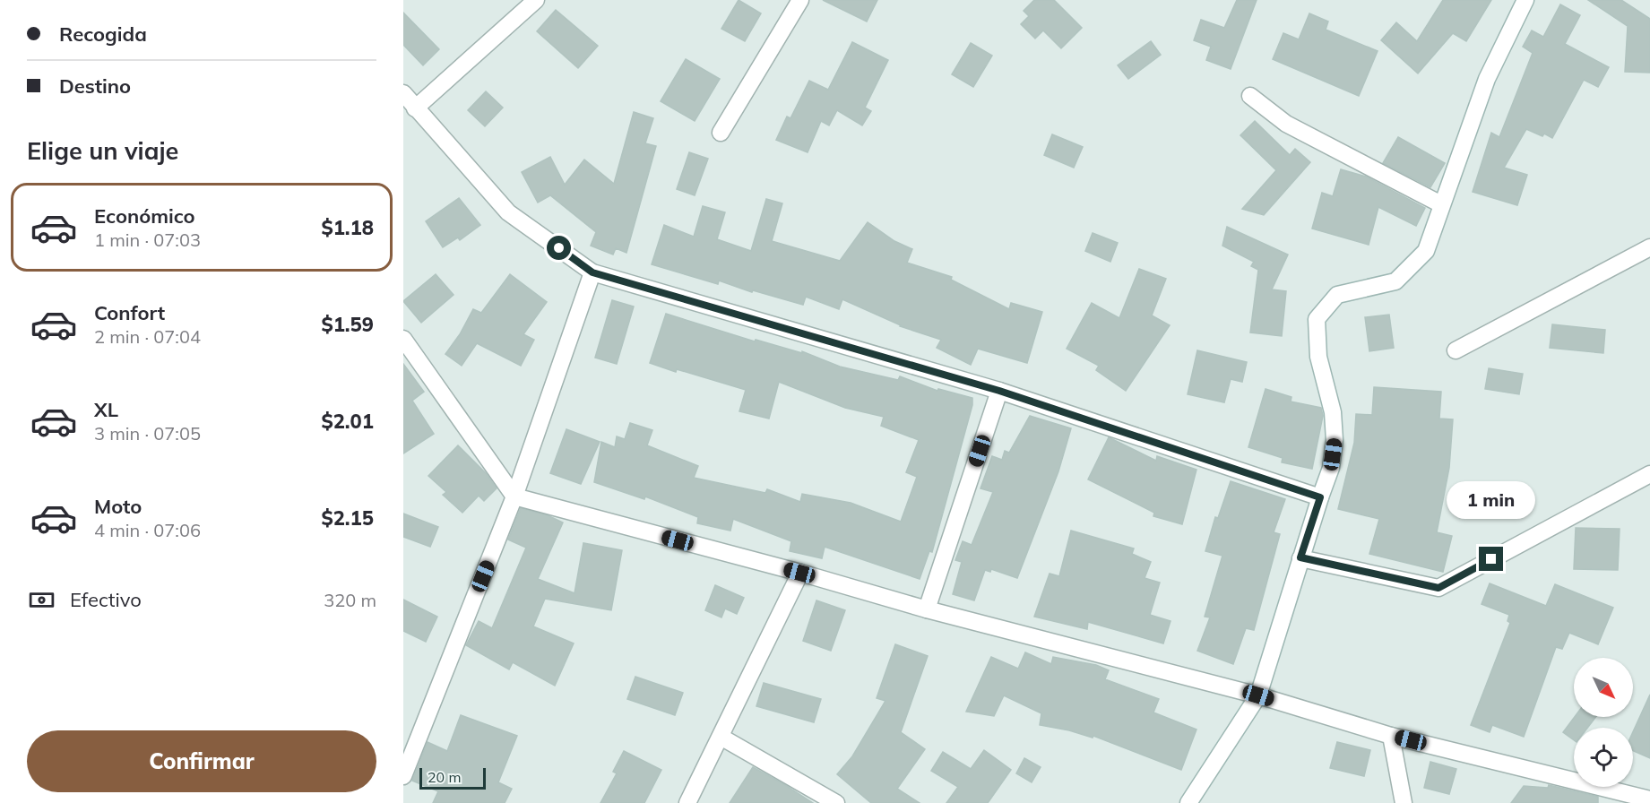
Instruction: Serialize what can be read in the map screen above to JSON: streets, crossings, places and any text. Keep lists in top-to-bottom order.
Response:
{
  "scale_bar": "20 m",
  "north": "bottom right",
  "page": {
    "banner": ["Recogida", "Destino"],
    "heading": "Elige un viaje",
    "list": [
      {
        "name": "Económico",
        "note": "1 min · 07:03",
        "value": "$1.18"
      },
      {
        "name": "Confort",
        "note": "2 min · 07:04",
        "value": "$1.59"
      },
      {
        "name": "XL",
        "note": "3 min · 07:05",
        "value": "$2.01"
      },
      {
        "name": "Moto",
        "note": "4 min · 07:06",
        "value": "$2.15"
      }
    ],
    "bubble": "1 min",
    "pay": ["Efectivo", "320 m"],
    "buttons": "Confirmar",
    "scale": "20 m"
  }
}
